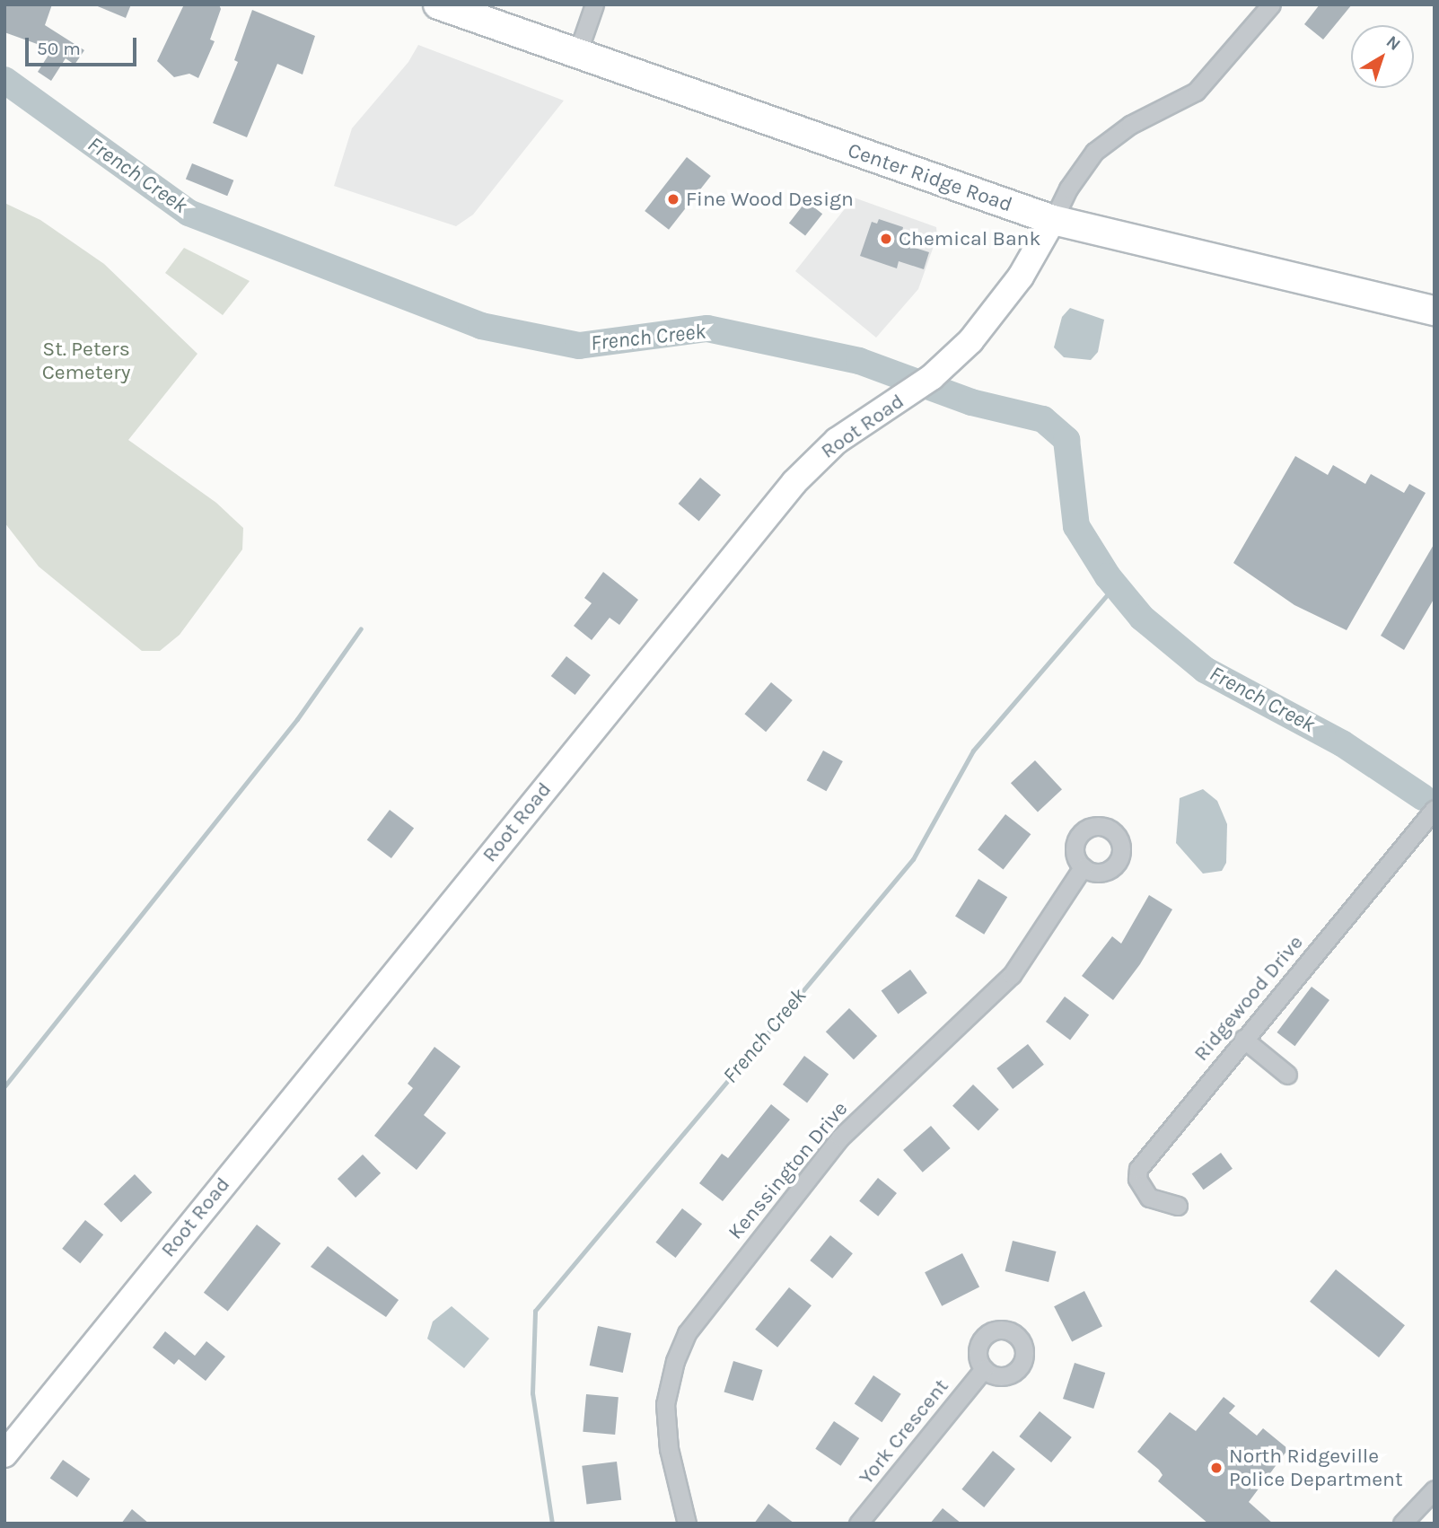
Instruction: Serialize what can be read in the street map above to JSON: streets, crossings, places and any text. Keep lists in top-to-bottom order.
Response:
{
  "streets": {
    "main road": ["Center Ridge Road"],
    "street": [
      "Root Road",
      "Ridgewood Drive",
      "Kenssington Drive",
      "York Crescent"
    ]
  },
  "crossings": [
    ["Center Ridge Road", "Root Road"]
  ],
  "water": ["French Creek"],
  "parks": ["St. Peters Cemetery"],
  "places": ["Fine Wood Design", "Chemical Bank", "North Ridgeville Police Department"],
  "scale_bar": "50 m",
  "north": "top right"
}
